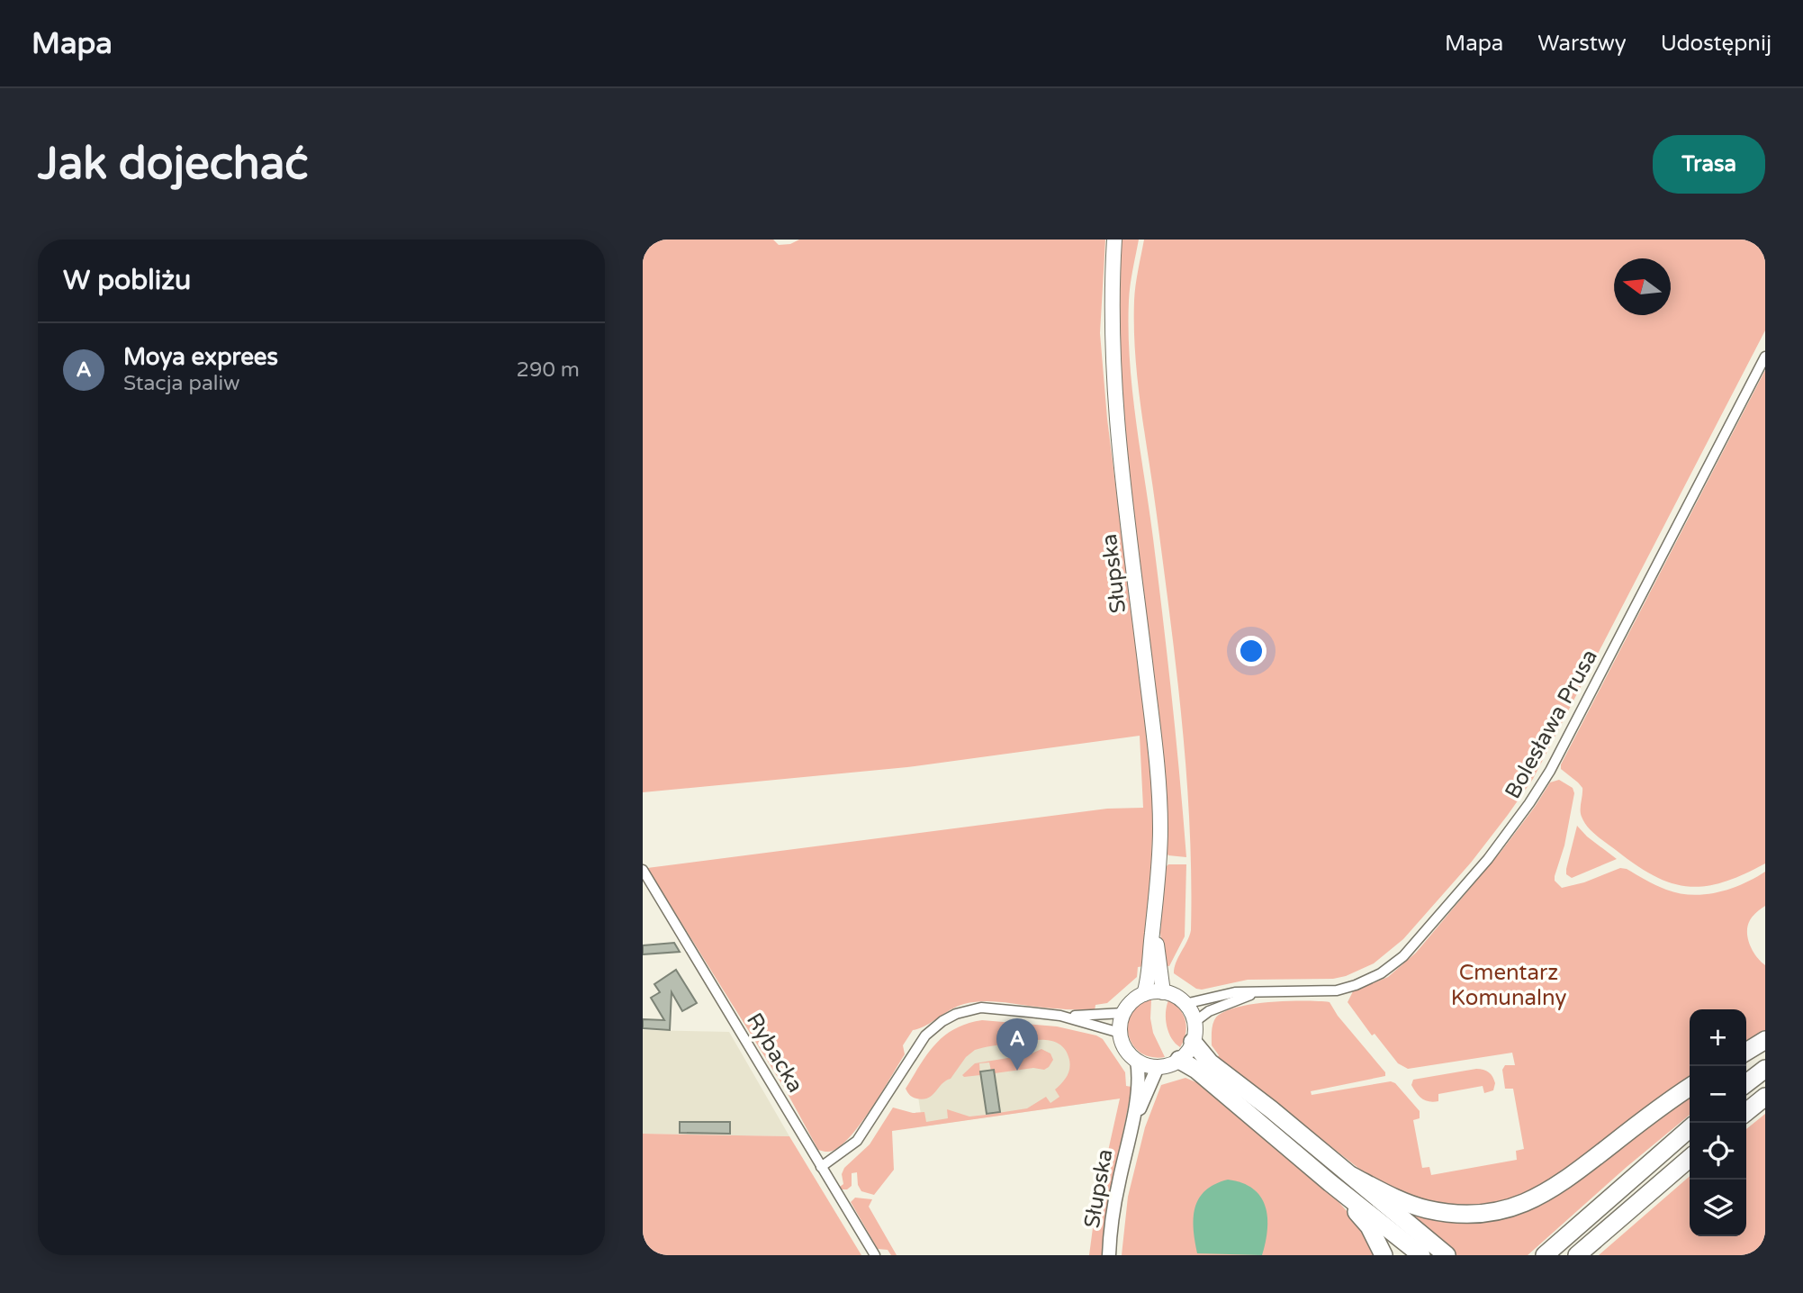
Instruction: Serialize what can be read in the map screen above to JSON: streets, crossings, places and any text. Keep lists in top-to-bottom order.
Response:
{
  "streets": {
    "main road": ["Słupska"],
    "street": ["Bolesława Prusa", "Rybacka"]
  },
  "crossings": [
    ["Słupska", "Bolesława Prusa"]
  ],
  "parks": ["Cmentarz Komunalny"],
  "north": "left",
  "page": {
    "header": "Mapa",
    "nav": ["Mapa", "Warstwy", "Udostępnij"],
    "buttons": "Trasa",
    "title": "Jak dojechać",
    "heading": "W pobliżu",
    "list": [
      {
        "mark": "A",
        "name": "Moya exprees",
        "note": "Stacja paliw",
        "value": "290 m"
      }
    ],
    "map_buttons": ["+", "−"],
    "pins": "A"
  }
}
